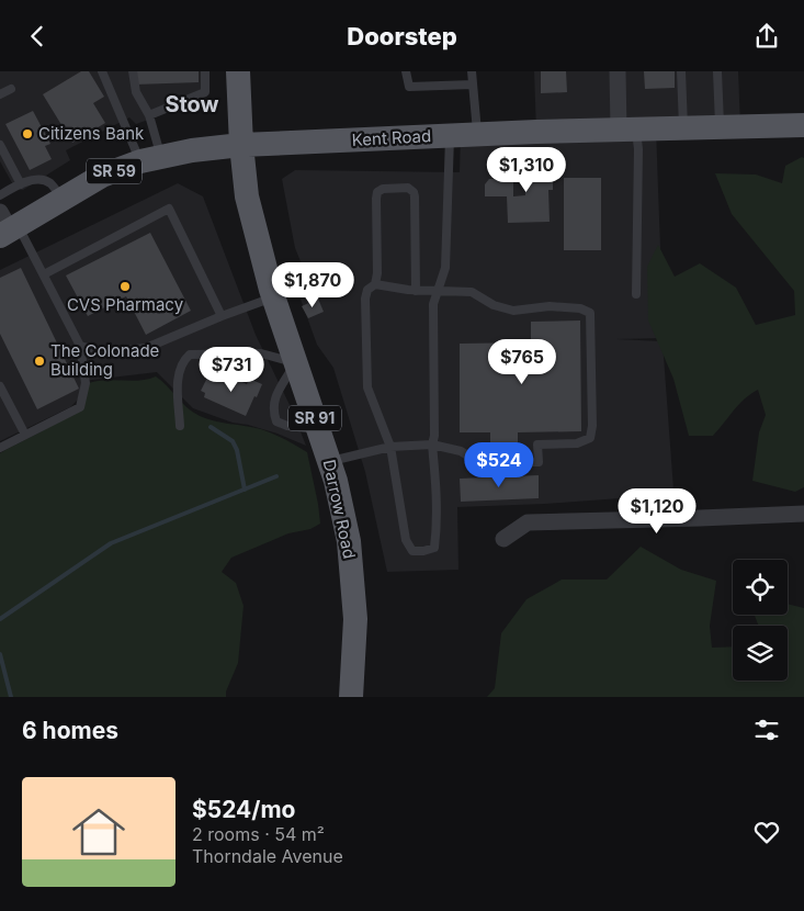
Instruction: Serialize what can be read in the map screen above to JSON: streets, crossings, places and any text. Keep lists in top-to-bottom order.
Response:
{
  "streets": {
    "main road": [
      "Kent Road",
      "SR 59",
      "SR 91",
      "Darrow Road"
    ]
  },
  "crossings": [
    ["Kent Road", "Darrow Road"]
  ],
  "districts": ["Stow"],
  "places": ["Citizens Bank", "CVS Pharmacy", "The Colonade Building"],
  "page": {
    "header": "Doorstep",
    "price": [
      "$1,310",
      "$1,870",
      "$765",
      "$731",
      "$524",
      "$1,120"
    ],
    "heading": "6 homes",
    "list": [
      {
        "name": "$524/mo",
        "note": "2 rooms · 54 m² · Thorndale Avenue"
      }
    ]
  }
}
